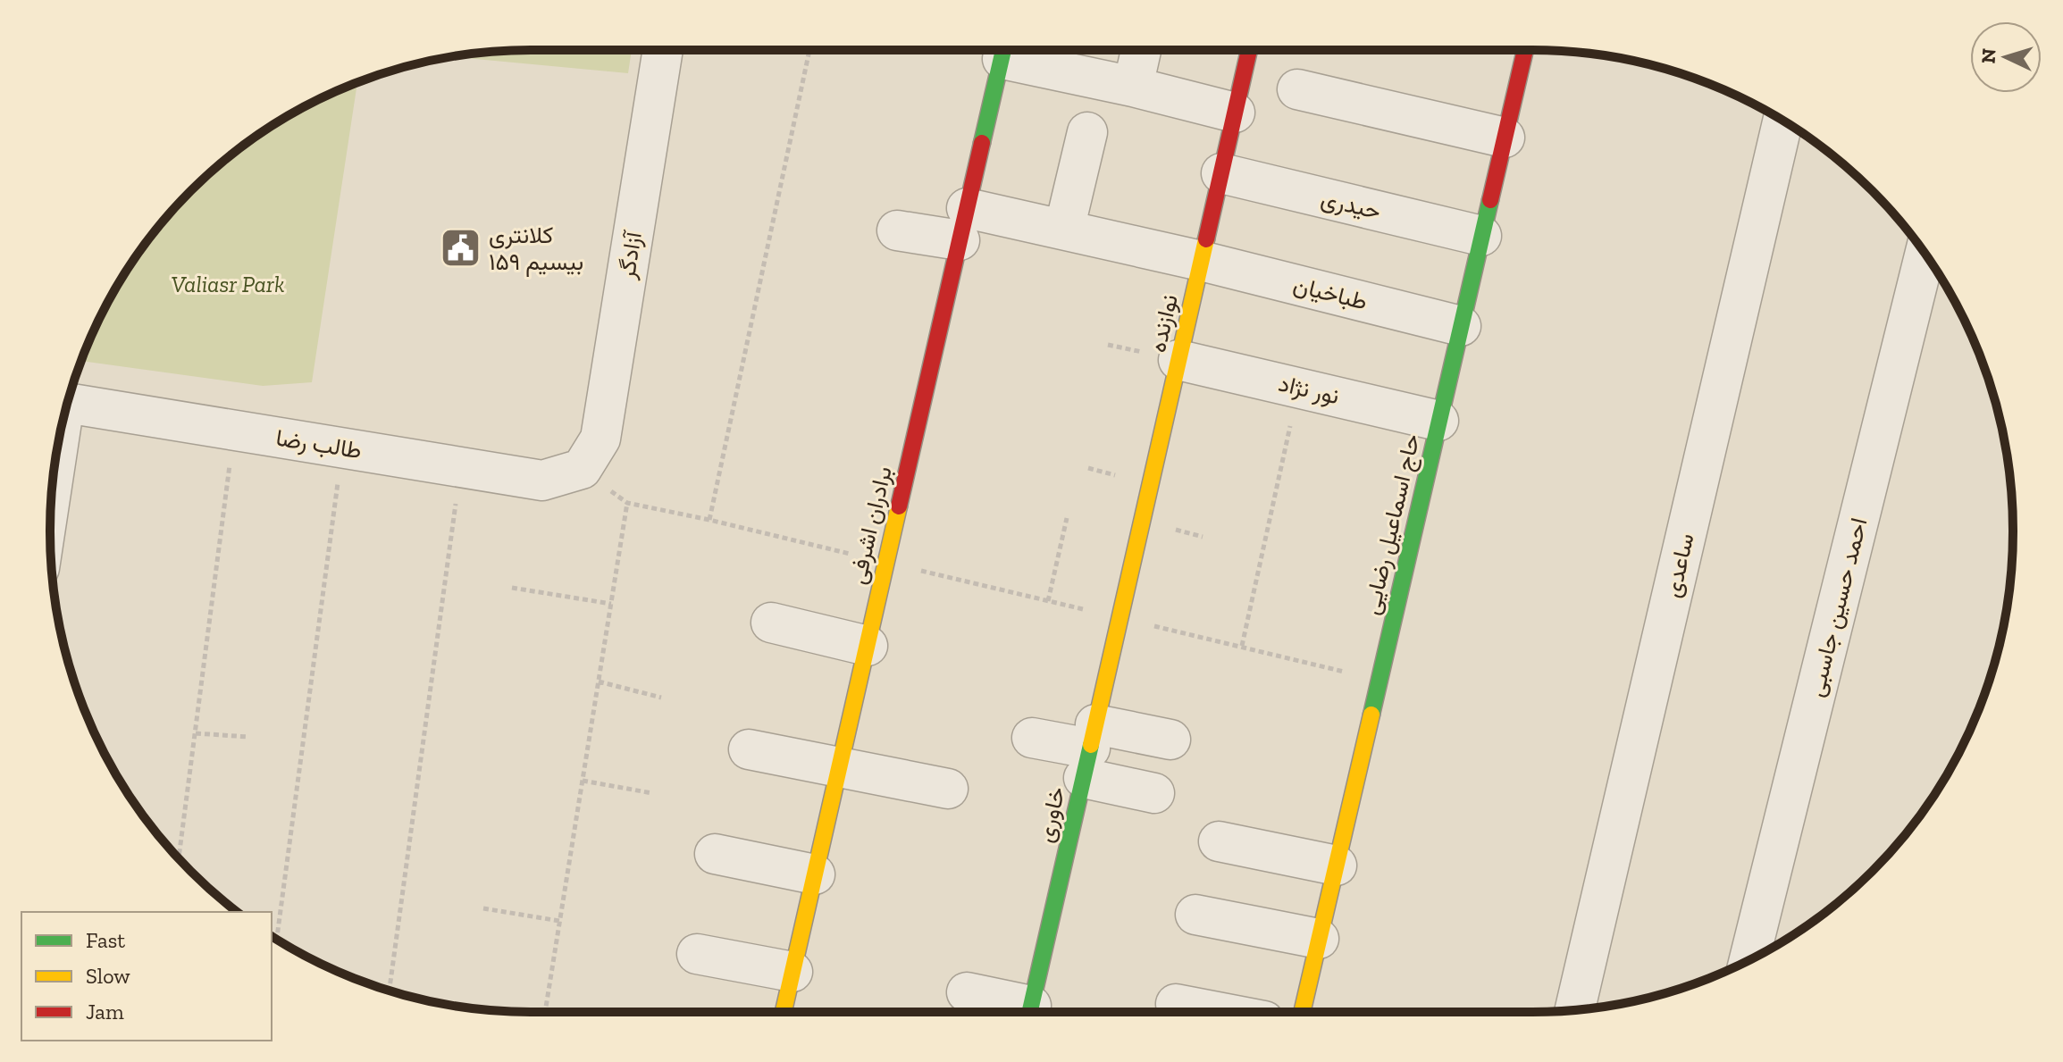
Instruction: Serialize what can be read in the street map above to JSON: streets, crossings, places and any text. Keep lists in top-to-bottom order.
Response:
{
  "streets": {
    "street": [
      "حیدری",
      "آزادگر",
      "طباخیان",
      "نوازنده",
      "نور نژاد",
      "طالب رضا",
      "حاج اسماعیل رضایی",
      "برادران اشرفی",
      "ساعدی",
      "احمد حسین جاسبی",
      "خاوری"
    ]
  },
  "crossings": [
    ["حیدری", "نوازنده"],
    ["حیدری", "حاج اسماعیل رضایی"],
    ["آزادگر", "طالب رضا"],
    ["طباخیان", "نوازنده"],
    ["طباخیان", "حاج اسماعیل رضایی"],
    ["طباخیان", "برادران اشرفی"],
    ["نوازنده", "نور نژاد"],
    ["نوازنده", "خاوری"],
    ["نور نژاد", "حاج اسماعیل رضایی"]
  ],
  "parks": ["Valiasr Park"],
  "places": {
    "public building": ["کلانتری ۱۵۹ بیسیم"]
  },
  "legend": ["Fast", "Slow", "Jam"],
  "north": "left"
}
